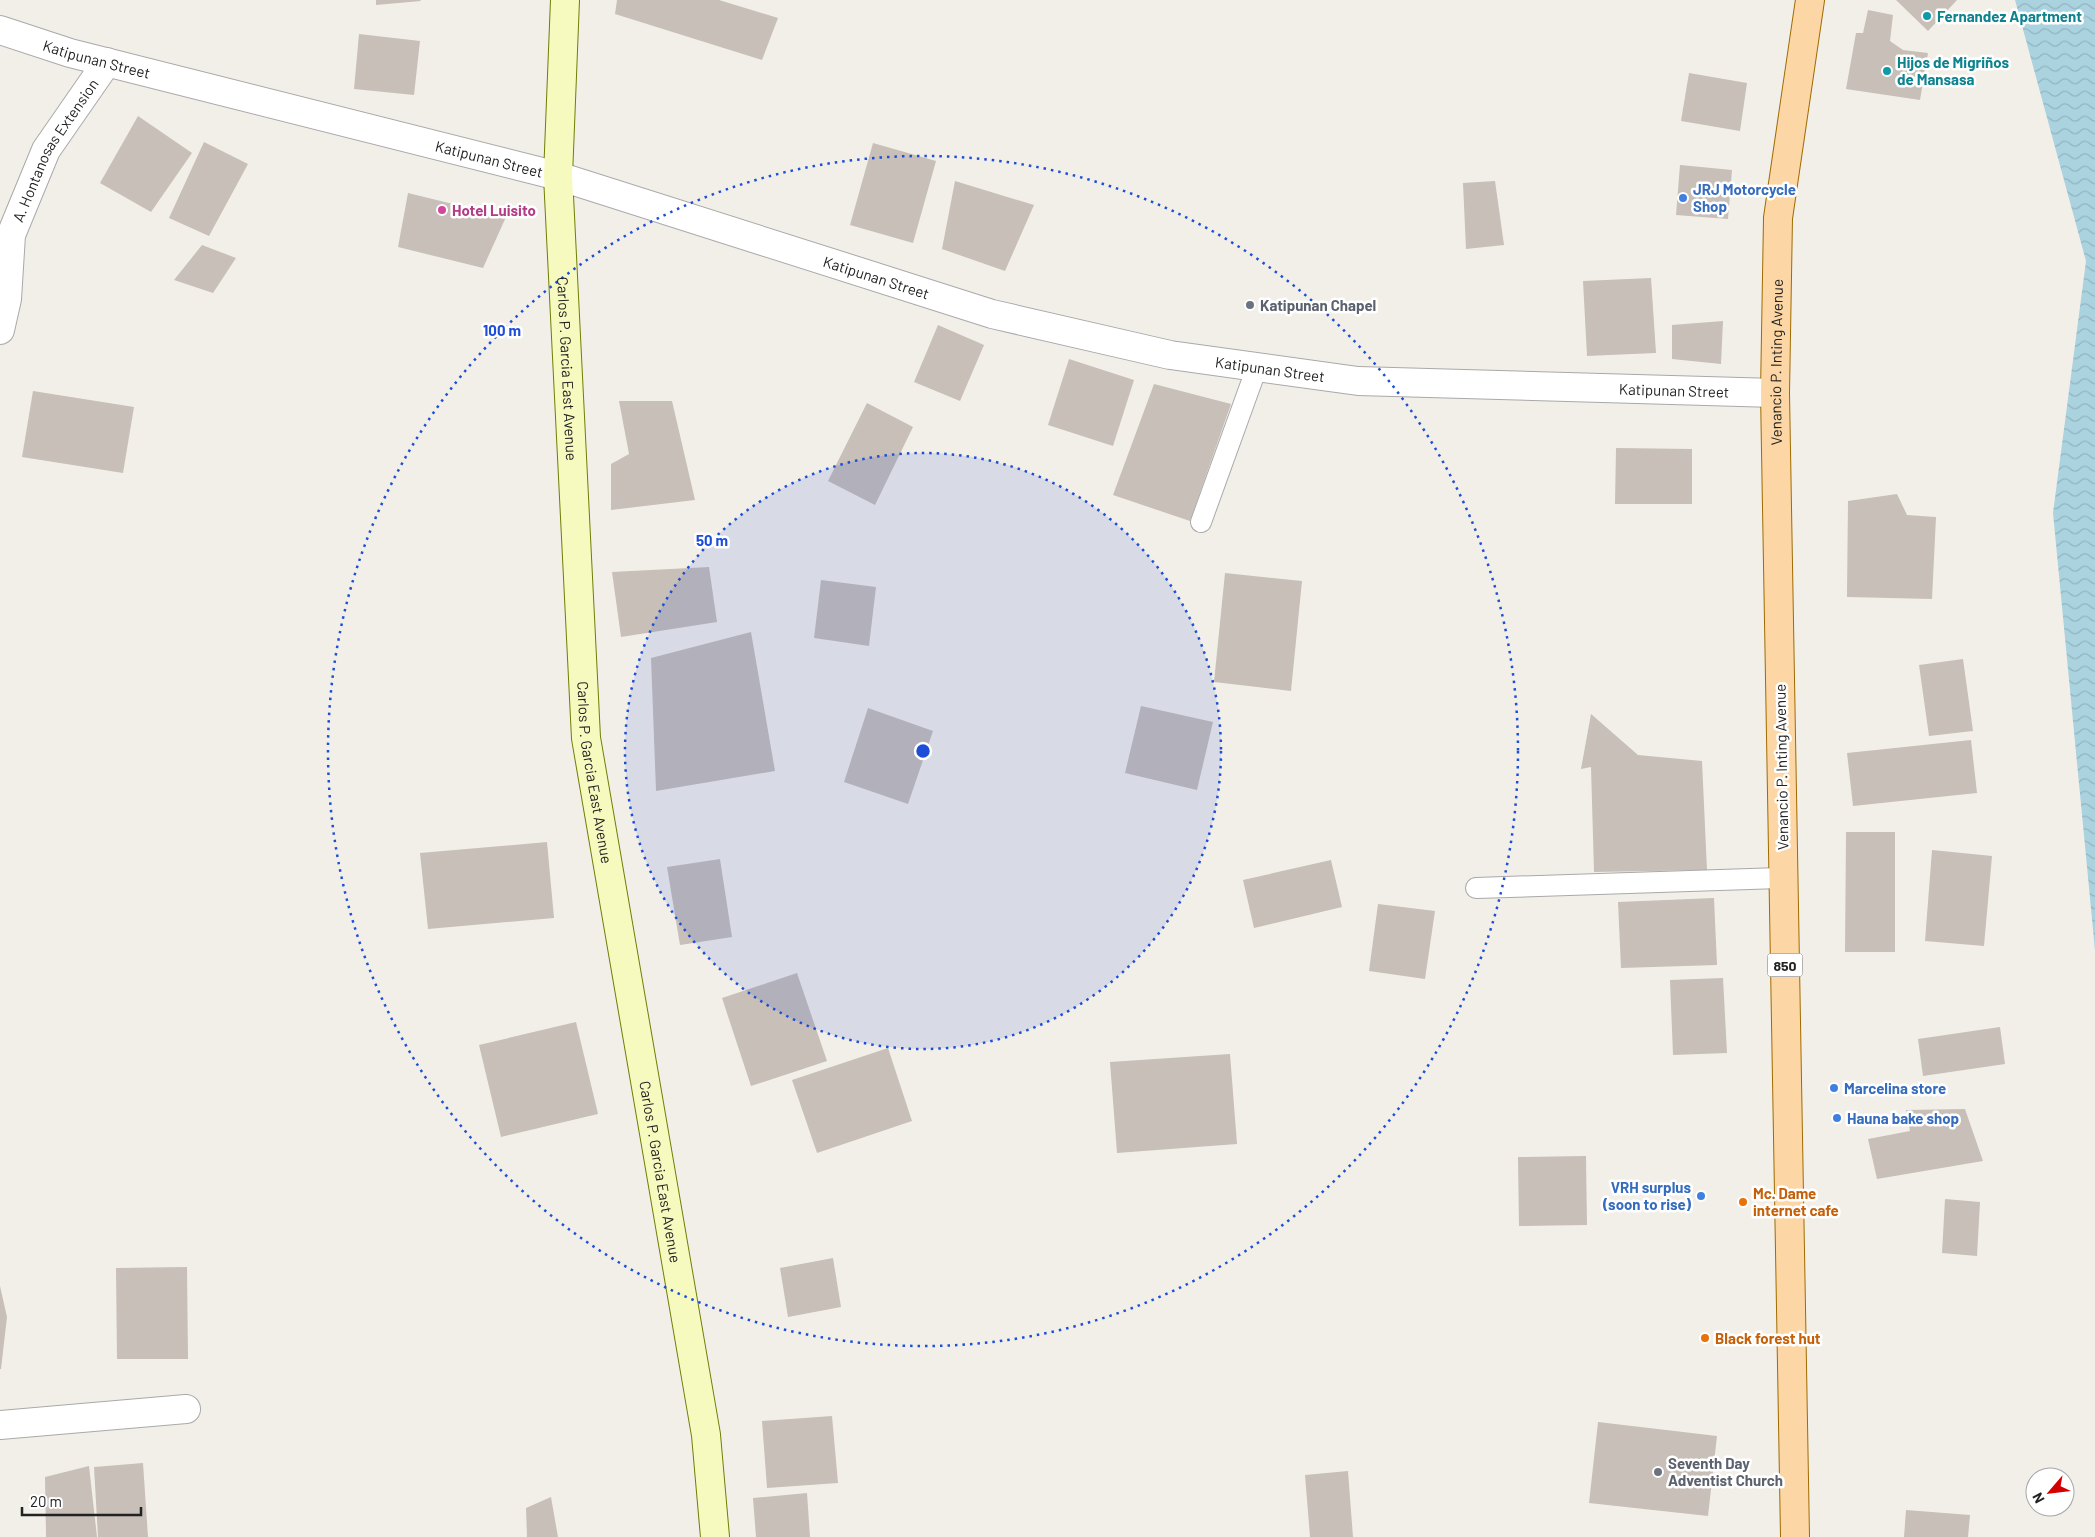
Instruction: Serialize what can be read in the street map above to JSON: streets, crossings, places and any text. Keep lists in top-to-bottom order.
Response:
{
  "streets": {
    "main road": ["Venancio P. Inting Avenue", "Carlos P. Garcia East Avenue", "850"],
    "street": ["Katipunan Street", "A. Hontanosas Extension"]
  },
  "crossings": [
    ["Katipunan Street", "A. Hontanosas Extension"],
    ["Katipunan Street", "Venancio P. Inting Avenue"],
    ["Katipunan Street", "Carlos P. Garcia East Avenue"]
  ],
  "places": [
    "Fernandez Apartment",
    "Hijos de Migriños de Mansasa",
    "JRJ Motorcycle Shop",
    "Hotel Luisito",
    "Katipunan Chapel",
    "Marcelina store",
    "Hauna bake shop",
    "VRH surplus (soon to rise)",
    "Mc. Dame internet cafe",
    "Black forest hut",
    "Seventh Day Adventist Church"
  ],
  "scale_bar": "20 m",
  "north": "bottom left",
  "rings": ["100 m", "50 m"]
}
